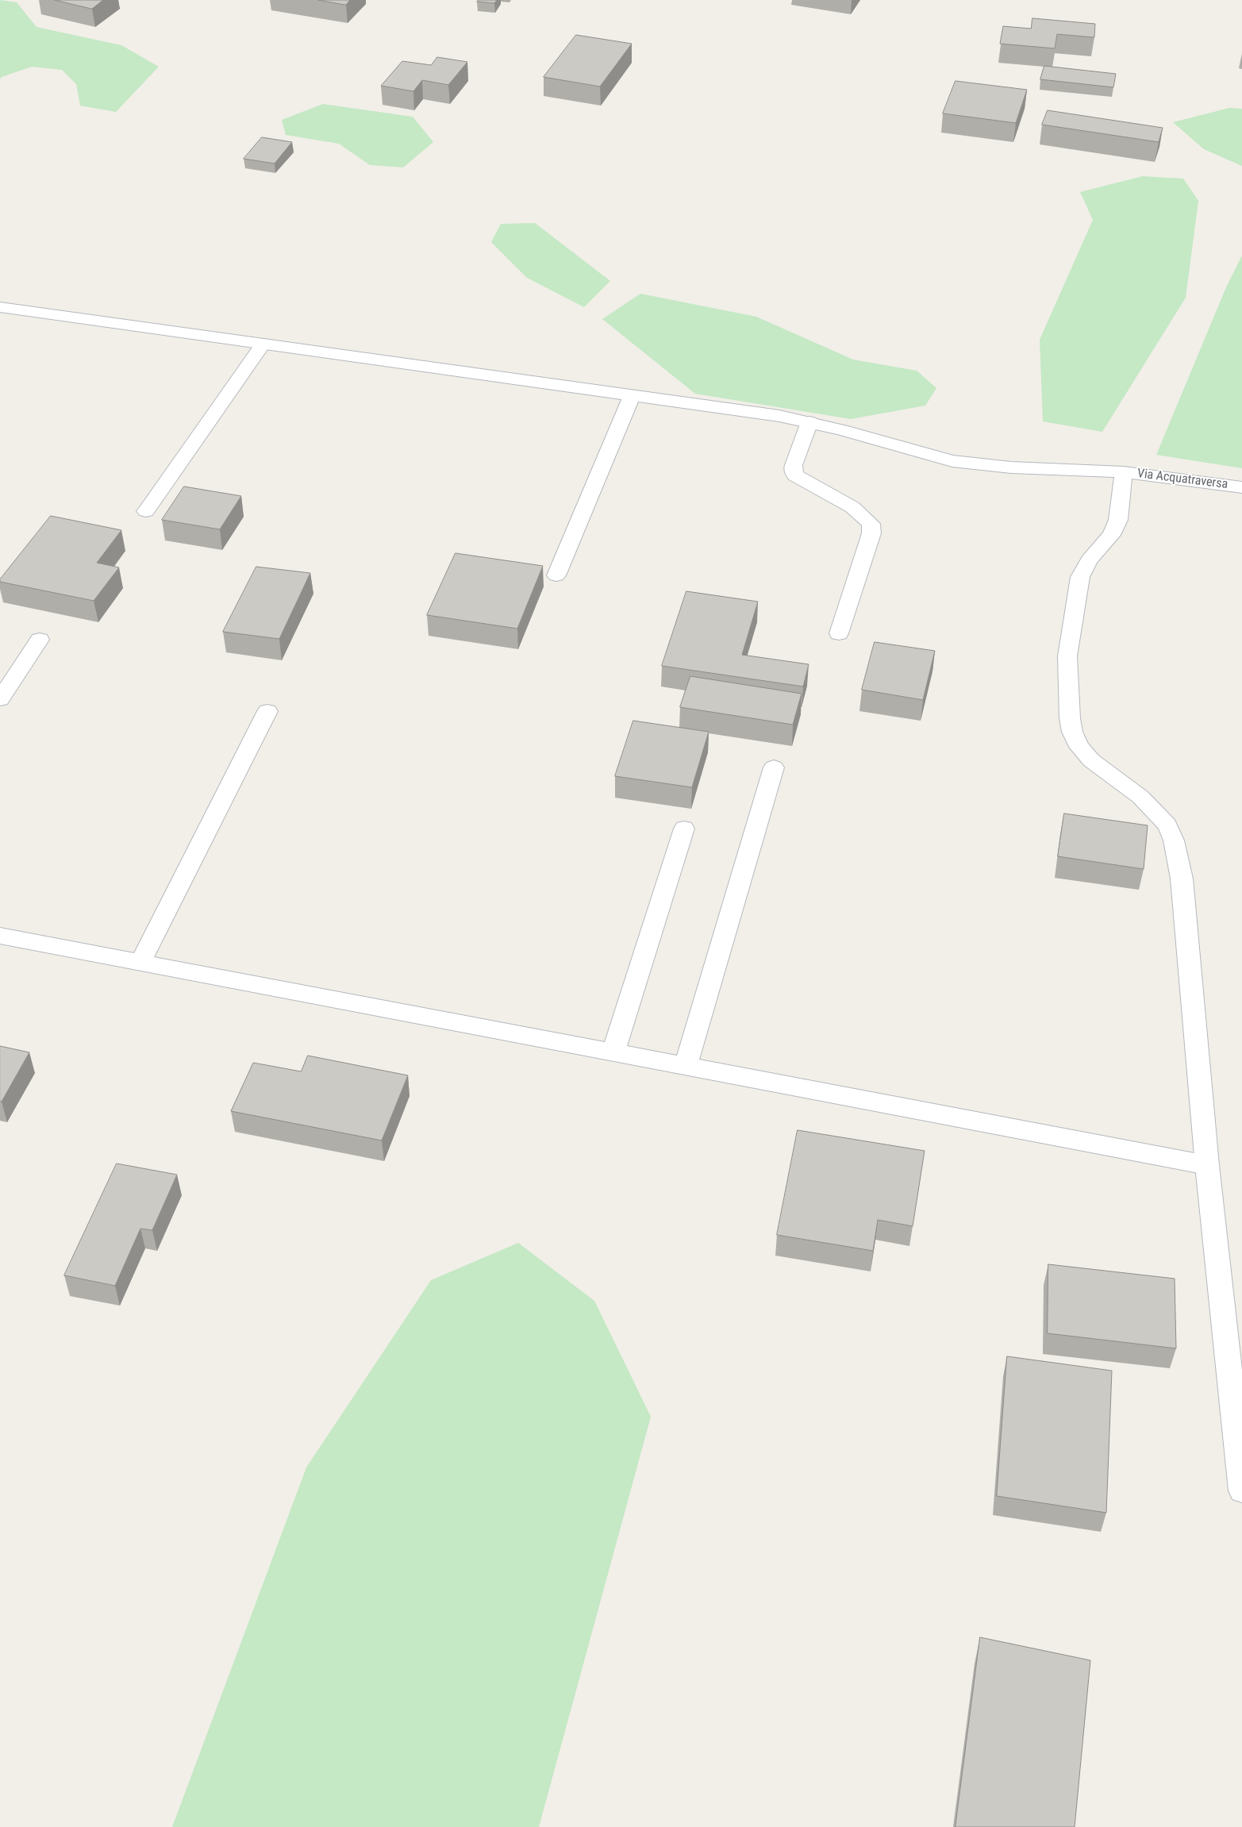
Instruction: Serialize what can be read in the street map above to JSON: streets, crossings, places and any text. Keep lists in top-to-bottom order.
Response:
{
  "streets": {
    "street": ["Via Acquatraversa"]
  }
}
